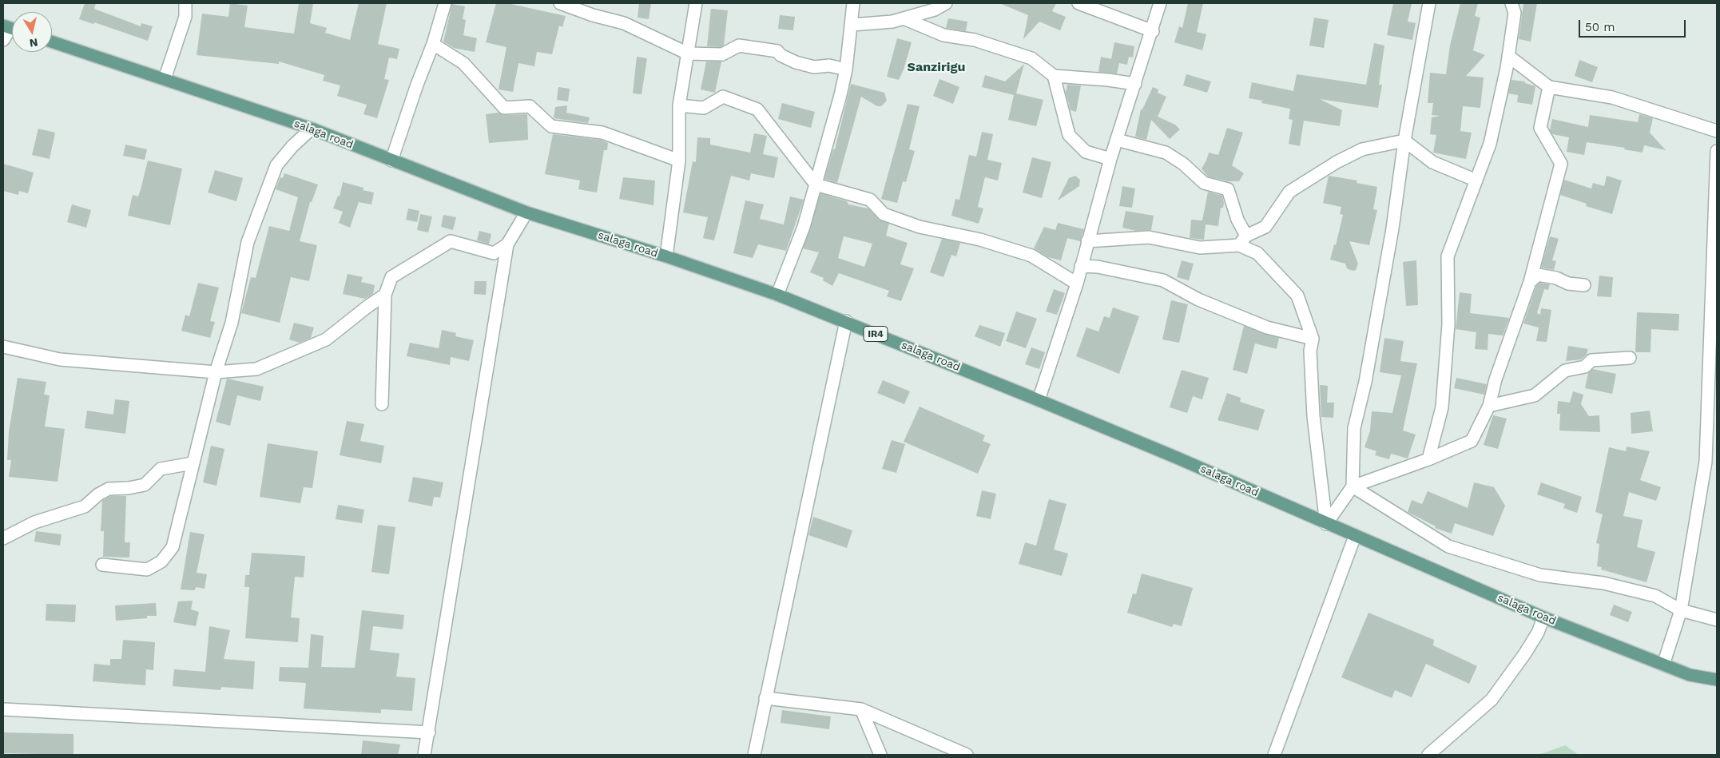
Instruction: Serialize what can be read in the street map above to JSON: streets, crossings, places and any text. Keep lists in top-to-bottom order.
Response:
{
  "streets": {
    "main road": ["salaga road", "IR4"]
  },
  "districts": ["Sanzirigu"],
  "scale_bar": "50 m",
  "north": "bottom"
}
